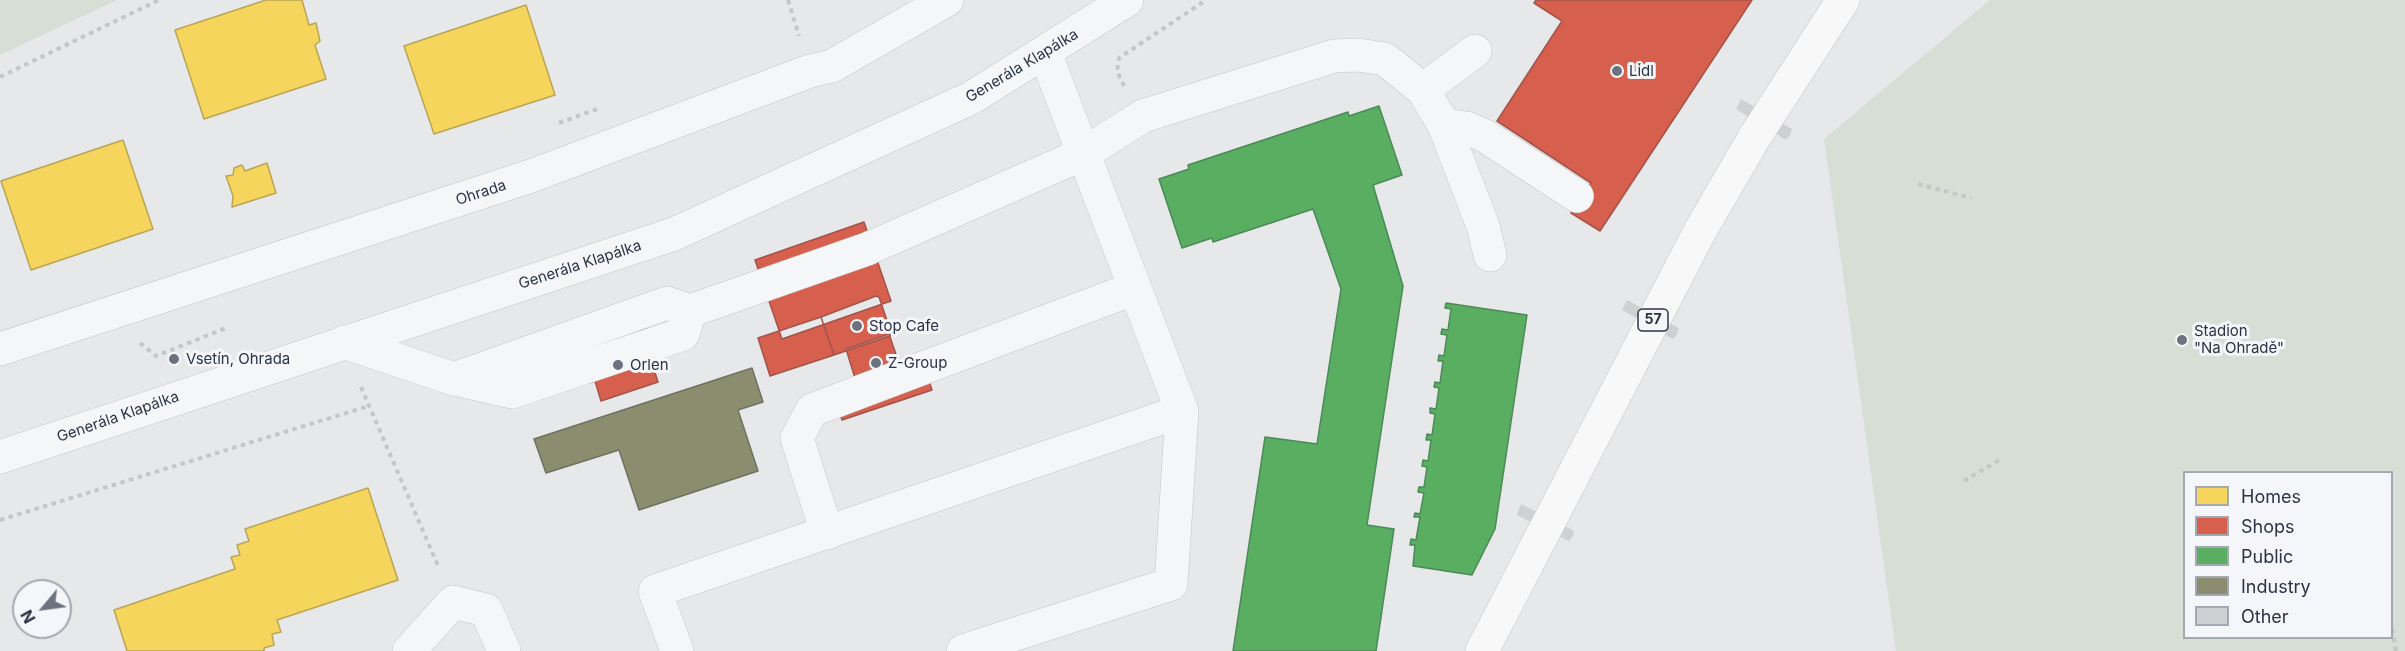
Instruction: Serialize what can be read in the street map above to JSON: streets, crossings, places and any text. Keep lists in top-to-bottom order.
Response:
{
  "streets": {
    "main road": ["57"],
    "street": ["Generála Klapálka", "Ohrada"]
  },
  "places": [
    "Lidl",
    "Stop Cafe",
    "Stadion \"Na Ohradě\"",
    "Vsetín, Ohrada",
    "Z-Group",
    "Orlen"
  ],
  "legend": [
    "Homes",
    "Shops",
    "Public",
    "Industry",
    "Other"
  ],
  "north": "bottom left"
}
